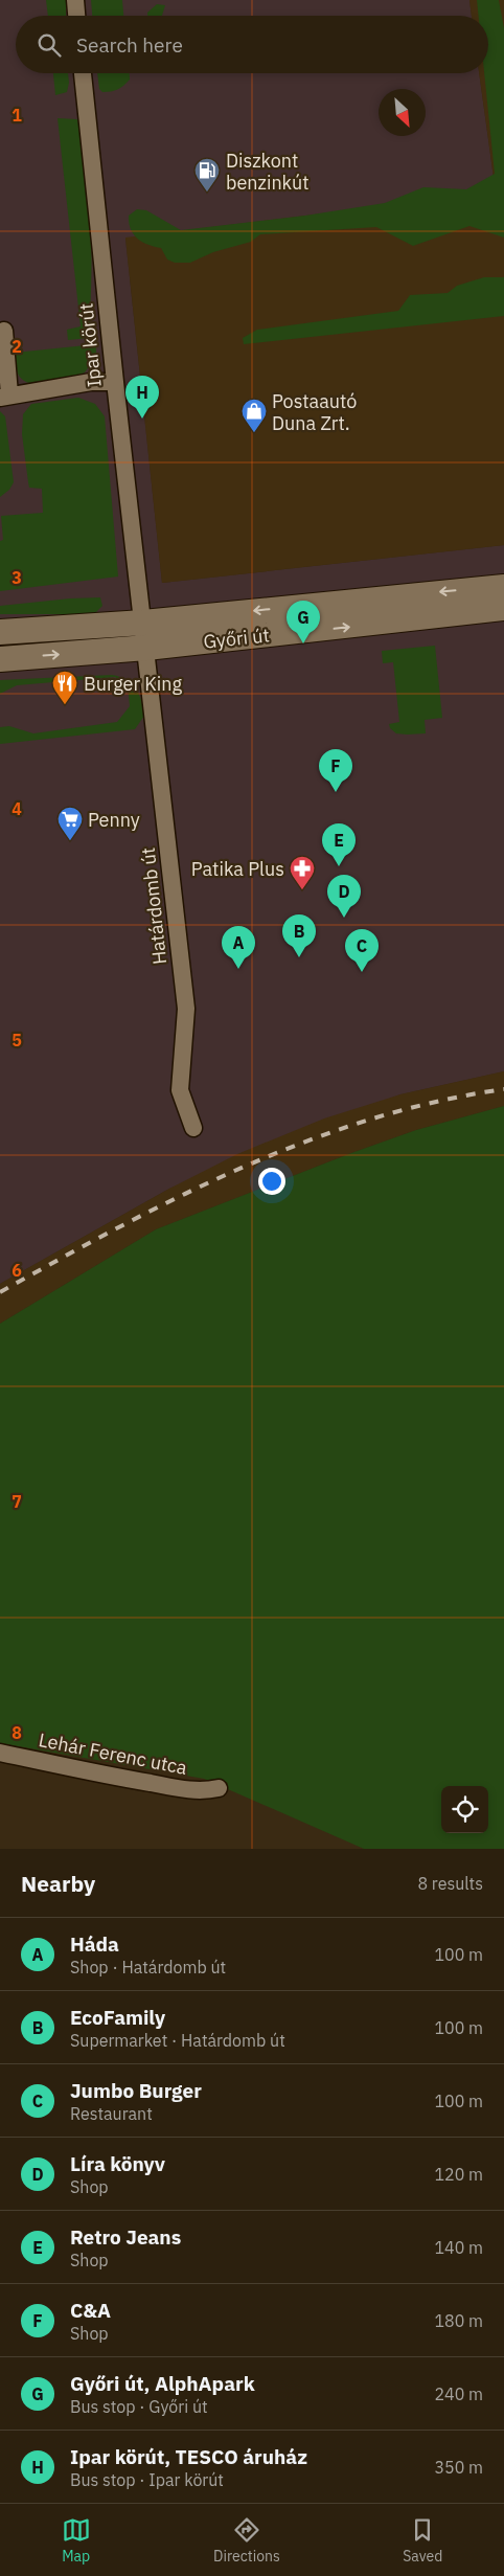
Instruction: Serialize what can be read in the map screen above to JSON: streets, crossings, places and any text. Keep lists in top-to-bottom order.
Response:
{
  "streets": {
    "main road": ["Győri út"],
    "street": ["Ipar körút", "Határdomb út", "Lehár Ferenc utca"]
  },
  "crossings": [
    ["Ipar körút", "Győri út"],
    ["Ipar körút", "Határdomb út"],
    ["Győri út", "Határdomb út"]
  ],
  "places": {
    "fuel station": ["Diszkont benzinkút"],
    "shop": ["Postaautó Duna Zrt."],
    "restaurant": ["Burger King"],
    "supermarket": ["Penny"],
    "pharmacy": ["Patika Plus"]
  },
  "north": "bottom right",
  "page": {
    "search": "Search here",
    "pins": [
      "H",
      "G",
      "F",
      "E",
      "D",
      "B",
      "A",
      "C"
    ],
    "heading": ["Nearby", "8 results"],
    "list": [
      {
        "mark": "A",
        "name": "Háda",
        "note": "Shop · Határdomb út",
        "value": "100 m"
      },
      {
        "mark": "B",
        "name": "EcoFamily",
        "note": "Supermarket · Határdomb út",
        "value": "100 m"
      },
      {
        "mark": "C",
        "name": "Jumbo Burger",
        "note": "Restaurant",
        "value": "100 m"
      },
      {
        "mark": "D",
        "name": "Líra könyv",
        "note": "Shop",
        "value": "120 m"
      },
      {
        "mark": "E",
        "name": "Retro Jeans",
        "note": "Shop",
        "value": "140 m"
      },
      {
        "mark": "F",
        "name": "C&A",
        "note": "Shop",
        "value": "180 m"
      },
      {
        "mark": "G",
        "name": "Győri út, AlphApark",
        "note": "Bus stop · Győri út",
        "value": "240 m"
      },
      {
        "mark": "H",
        "name": "Ipar körút, TESCO áruház",
        "note": "Bus stop · Ipar körút",
        "value": "350 m"
      }
    ],
    "nav": ["Map", "Directions", "Saved"]
  },
  "grid": {
    "rows": [
      "1",
      "2",
      "3",
      "4",
      "5",
      "6",
      "7",
      "8"
    ]
  }
}
